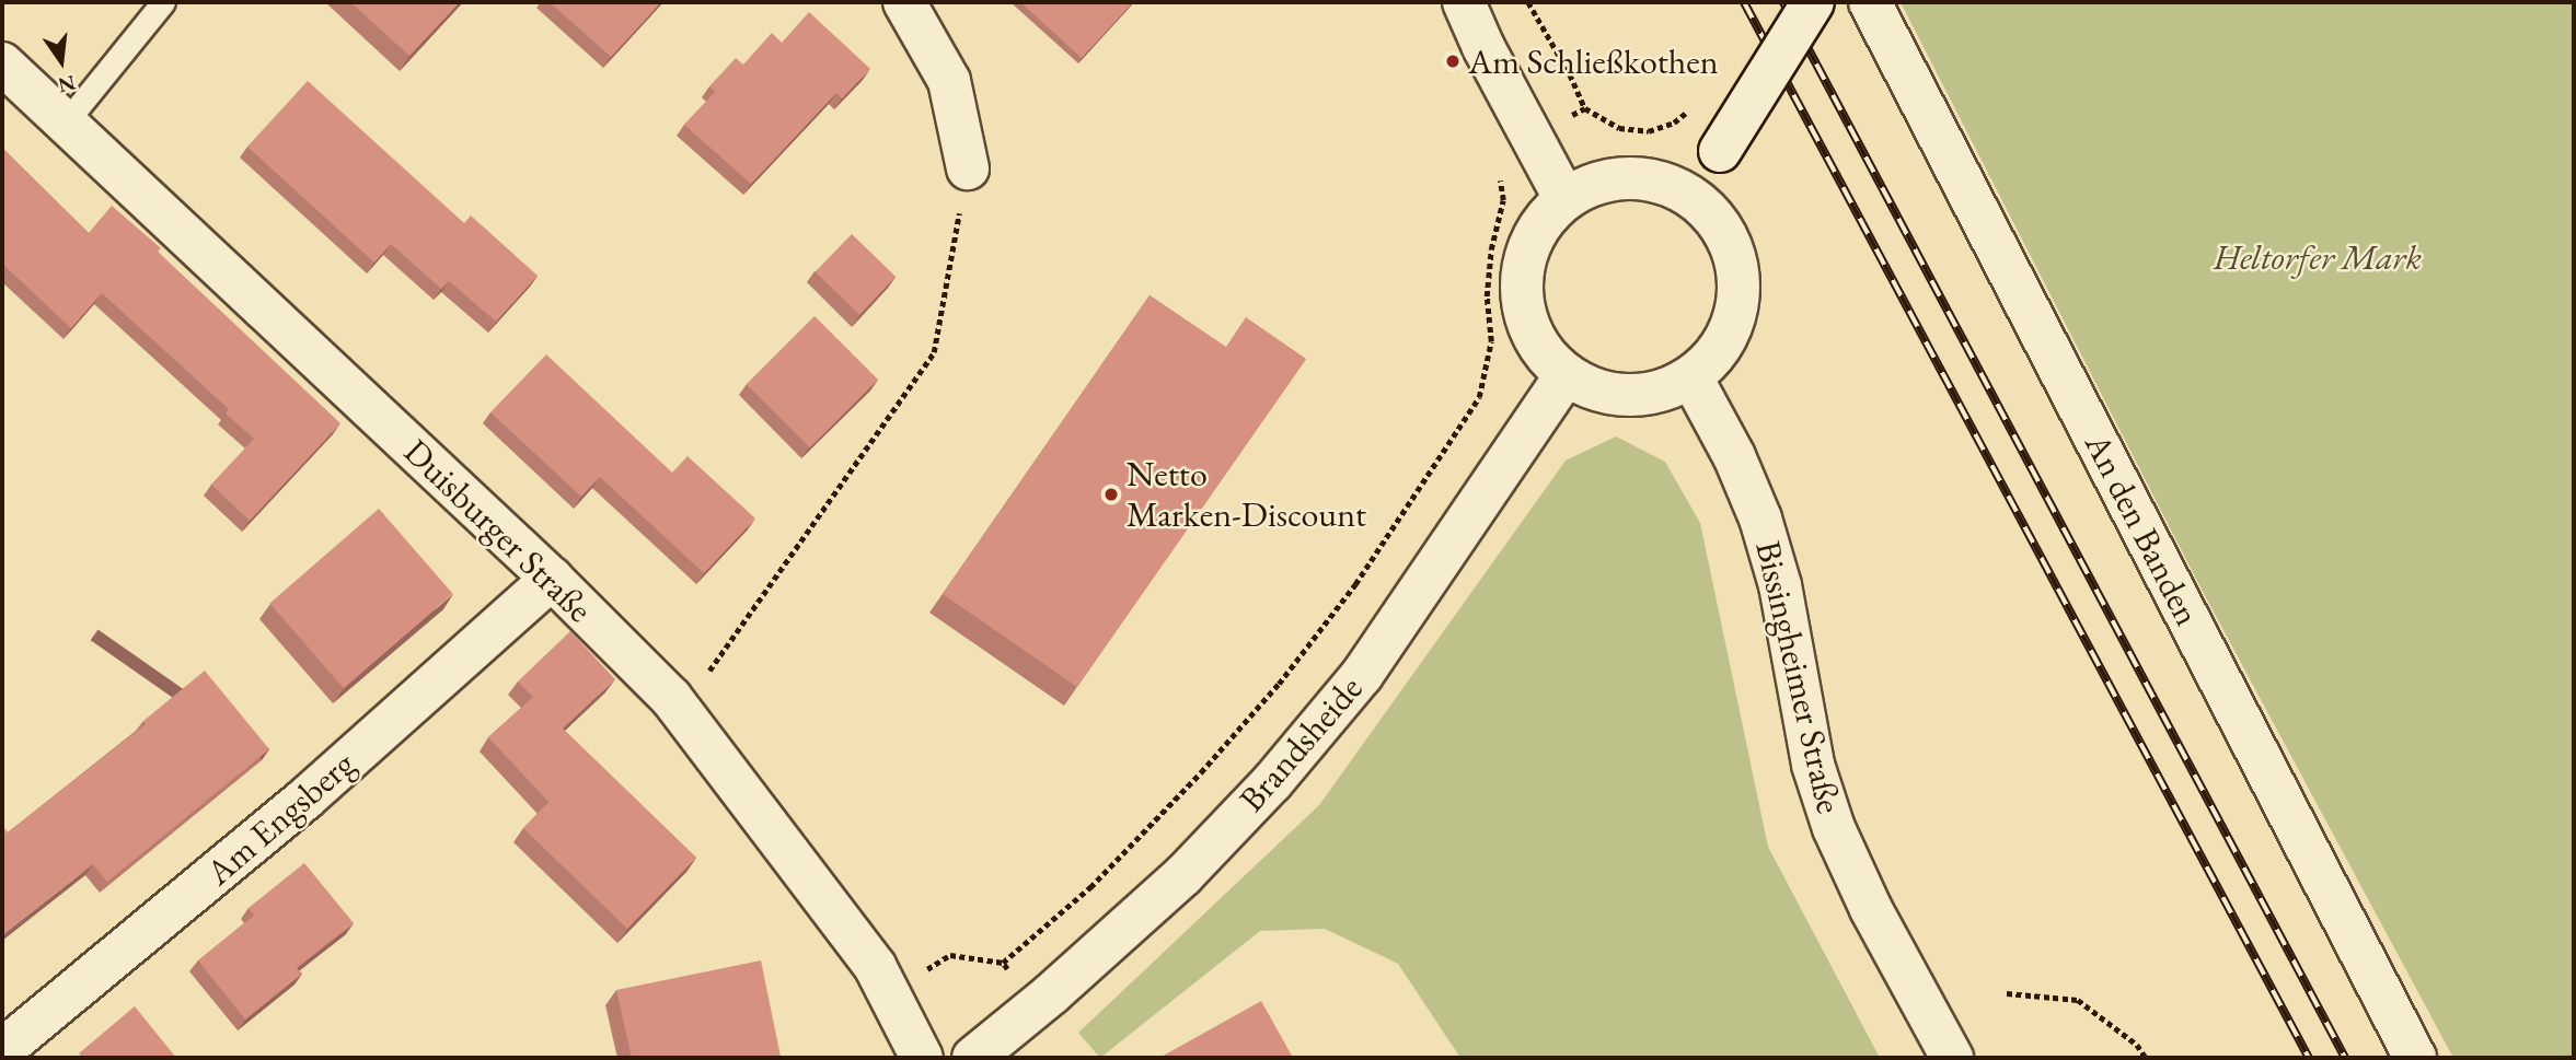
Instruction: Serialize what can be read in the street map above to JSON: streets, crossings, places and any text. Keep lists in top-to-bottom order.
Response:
{
  "streets": {
    "street": [
      "An den Banden",
      "Duisburger Straße",
      "Bissingheimer Straße",
      "Brandsheide",
      "Am Engsberg"
    ]
  },
  "crossings": [
    ["Duisburger Straße", "Am Engsberg"],
    ["Bissingheimer Straße", "Brandsheide"]
  ],
  "parks": ["Heltorfer Mark"],
  "places": ["Am Schließkothen", "Netto Marken-Discount"],
  "north": "bottom"
}
